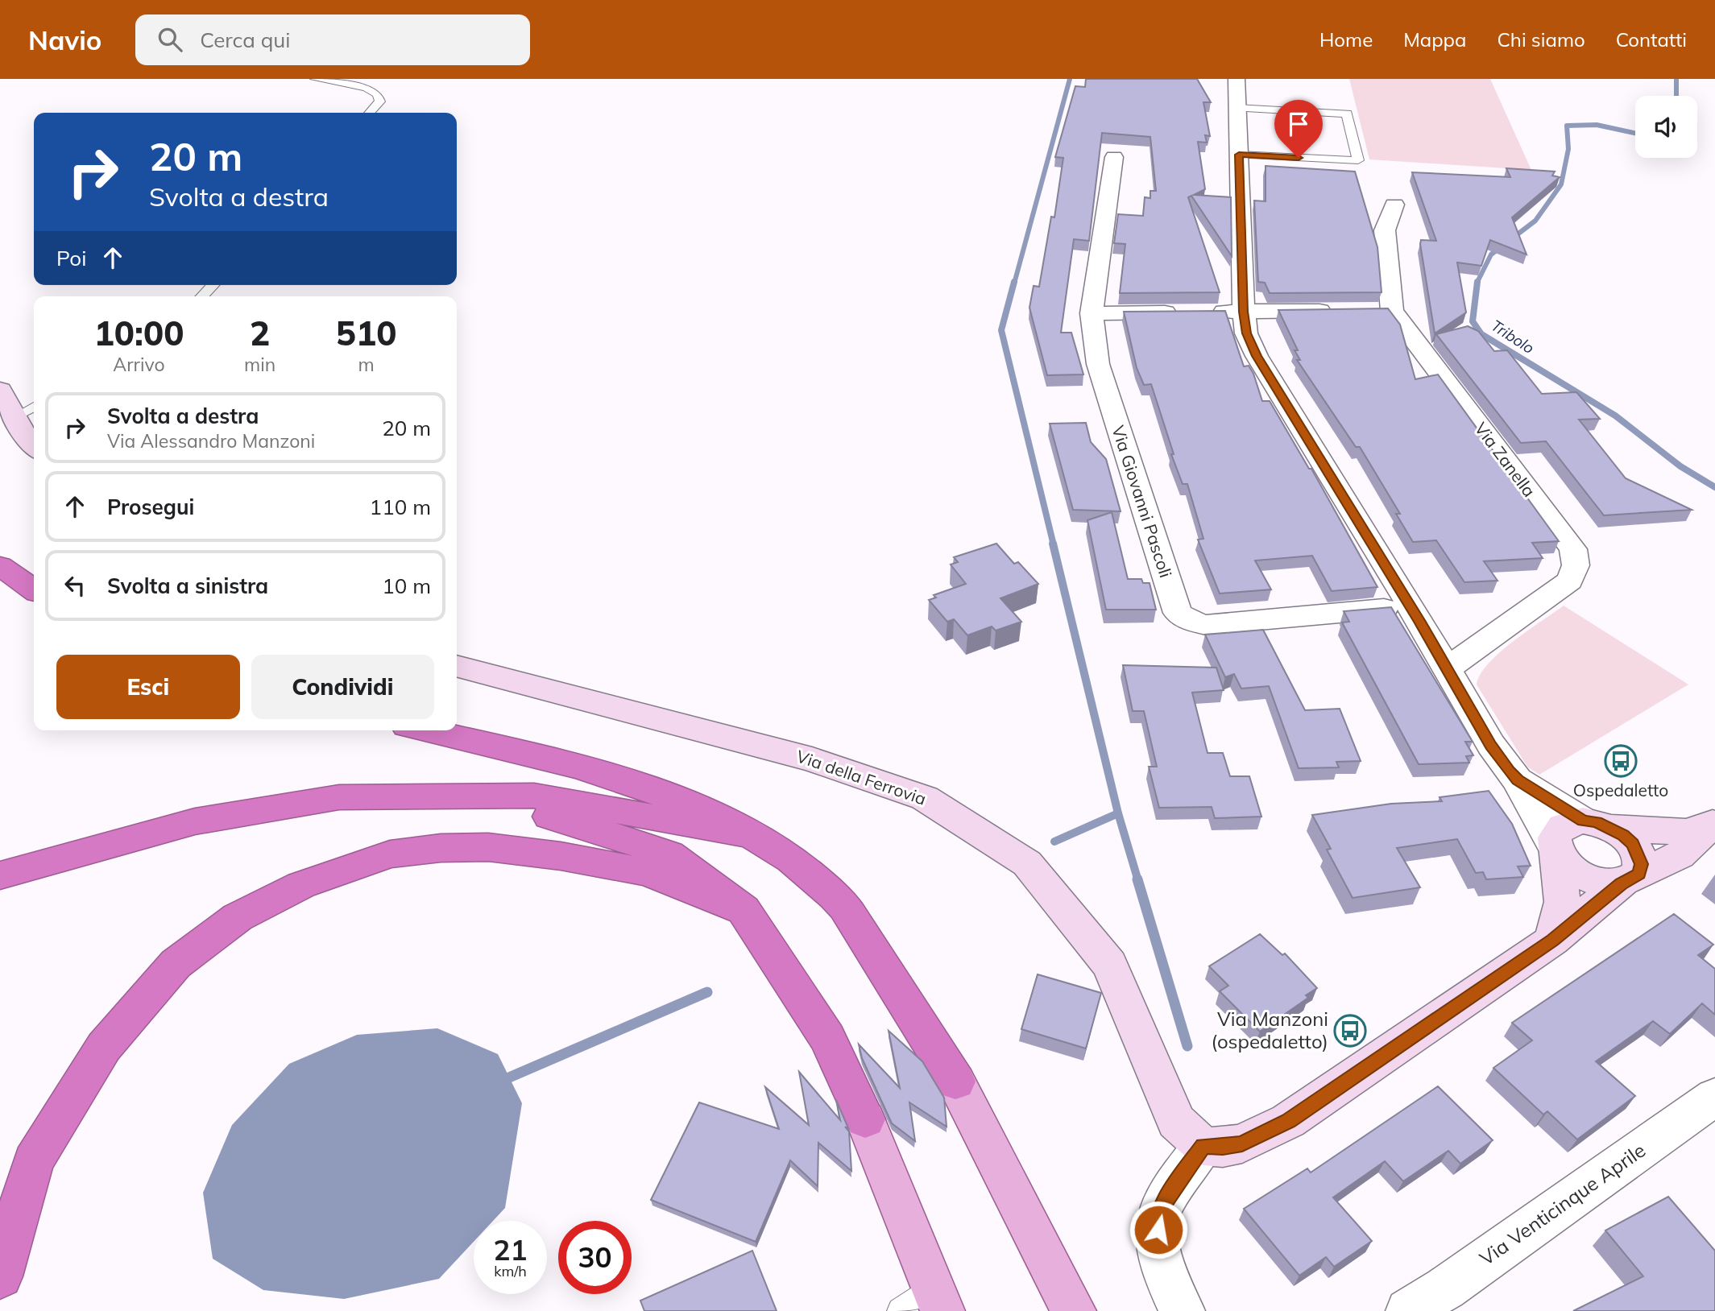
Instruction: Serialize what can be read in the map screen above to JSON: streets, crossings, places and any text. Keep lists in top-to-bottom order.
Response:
{
  "streets": {
    "street": [
      "Via Zanella",
      "Via Giovanni Pascoli",
      "Via della Ferrovia",
      "Via Venticinque Aprile"
    ]
  },
  "water": ["Tribolo"],
  "places": {
    "bus stop": ["Ospedaletto", "Via Manzoni (ospedaletto)"]
  },
  "page": {
    "header": "Navio",
    "search": "Cerca qui",
    "nav": [
      "Home",
      "Mappa",
      "Chi siamo",
      "Contatti"
    ],
    "turn": ["20 m", "Svolta a destra"],
    "then": "Poi",
    "eta": [
      "10:00",
      "Arrivo",
      "2",
      "min",
      "510",
      "m"
    ],
    "list": [
      {
        "name": "Svolta a destra",
        "note": "Via Alessandro Manzoni",
        "value": "20 m"
      },
      {
        "name": "Prosegui",
        "value": "110 m"
      },
      {
        "name": "Svolta a sinistra",
        "value": "10 m"
      }
    ],
    "buttons": ["Esci", "Condividi"],
    "speed": "21 km/h",
    "limit": "30"
  }
}
